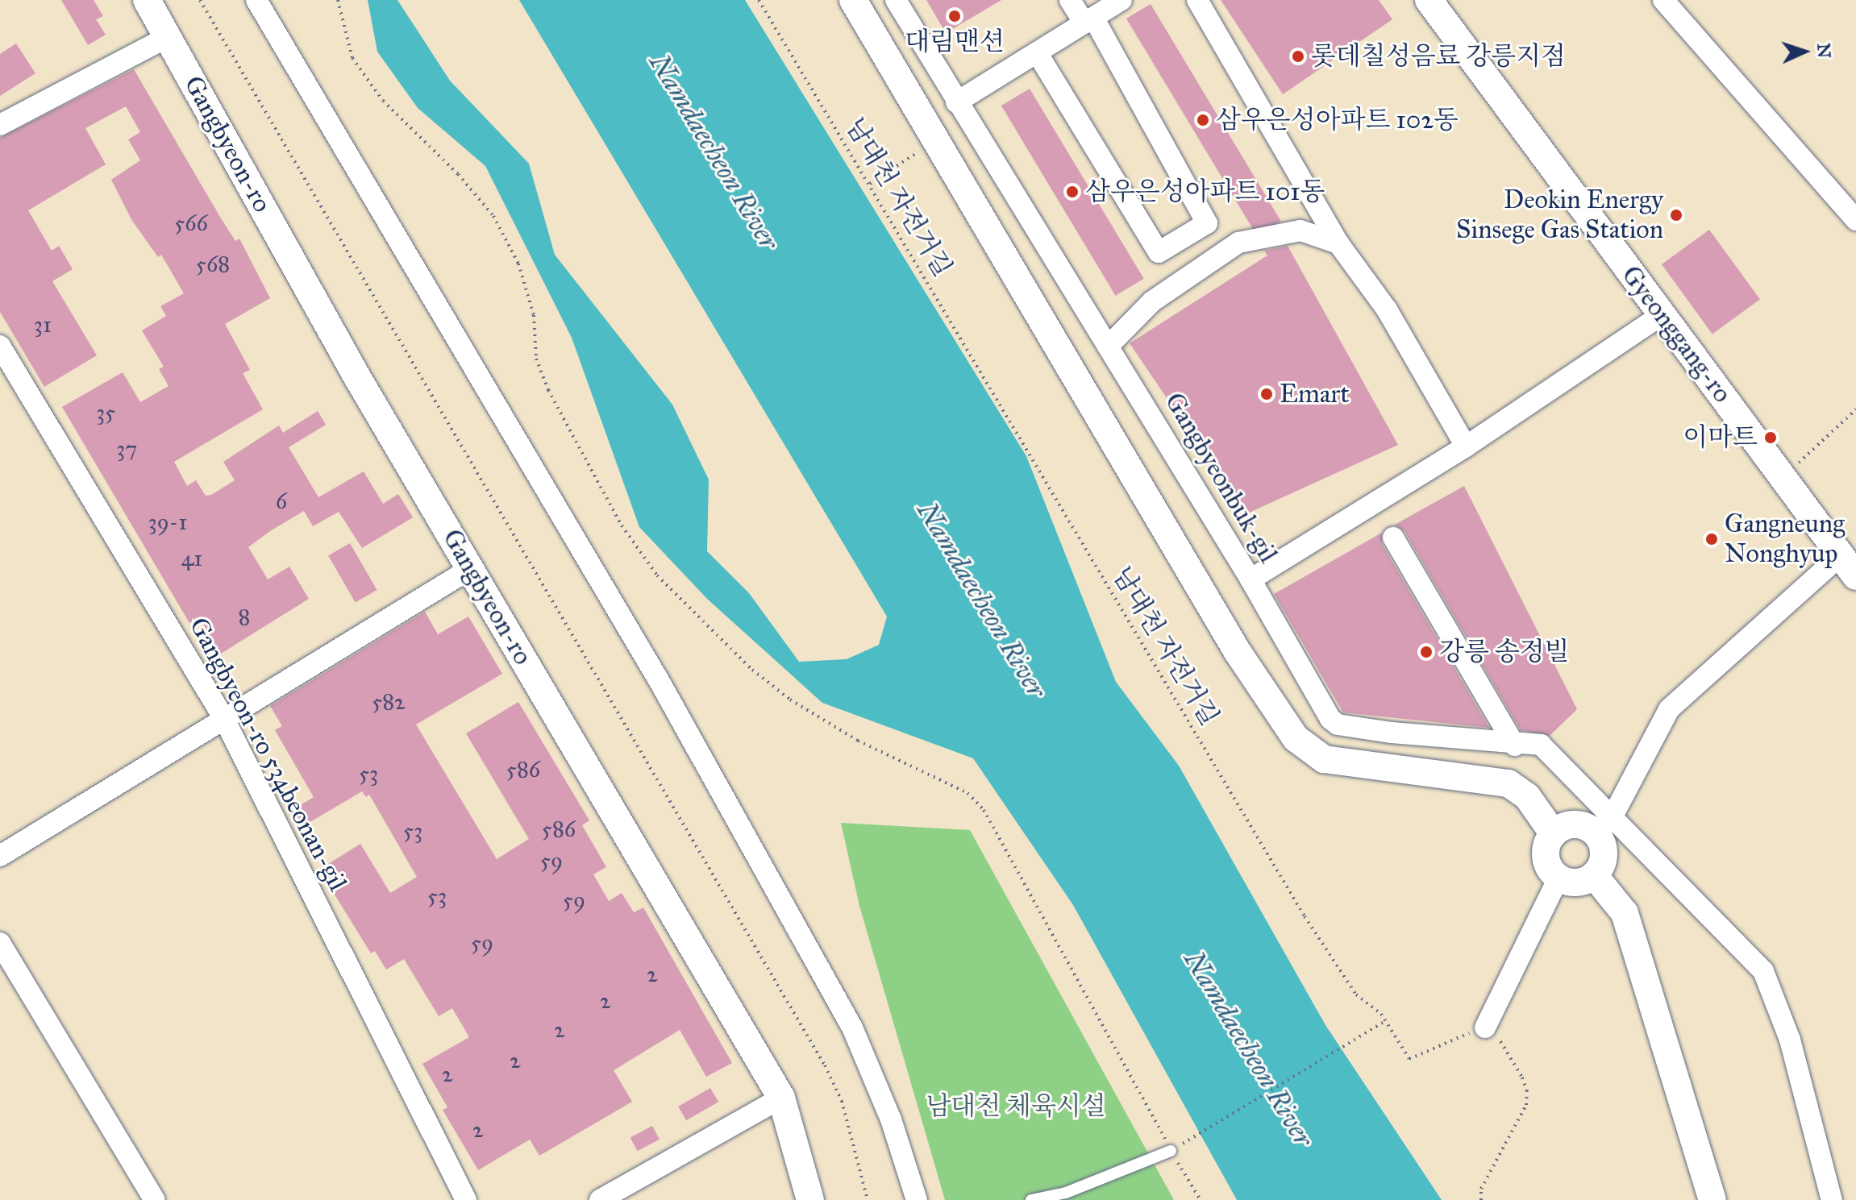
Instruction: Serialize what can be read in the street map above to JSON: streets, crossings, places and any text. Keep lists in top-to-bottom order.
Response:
{
  "streets": {
    "street": [
      "Gangbyeon-ro",
      "Gyeonggang-ro",
      "Gangbyeonbuk-gil",
      "Gangbyeon-ro 534beonan-gil"
    ],
    "path": ["남대천 자전거길"]
  },
  "water": ["Namdaecheon River"],
  "parks": ["남대천 체육시설"],
  "places": [
    "대림맨션",
    "롯데칠성음료 강릉지점",
    "삼우은성아파트 102동",
    "삼우은성아파트 101동",
    "Deokin Energy Sinsege Gas Station",
    "Emart",
    "이마트",
    "Gangneung Nonghyup",
    "강릉 송정빌"
  ],
  "house_numbers": [
    "566",
    "568",
    "31",
    "35",
    "37",
    "6",
    "39-1",
    "41",
    "8",
    "582",
    "586",
    "53",
    "586",
    "53",
    "59",
    "53",
    "59",
    "59",
    "2",
    "2",
    "2",
    "2",
    "2",
    "2"
  ],
  "north": "right"
}
